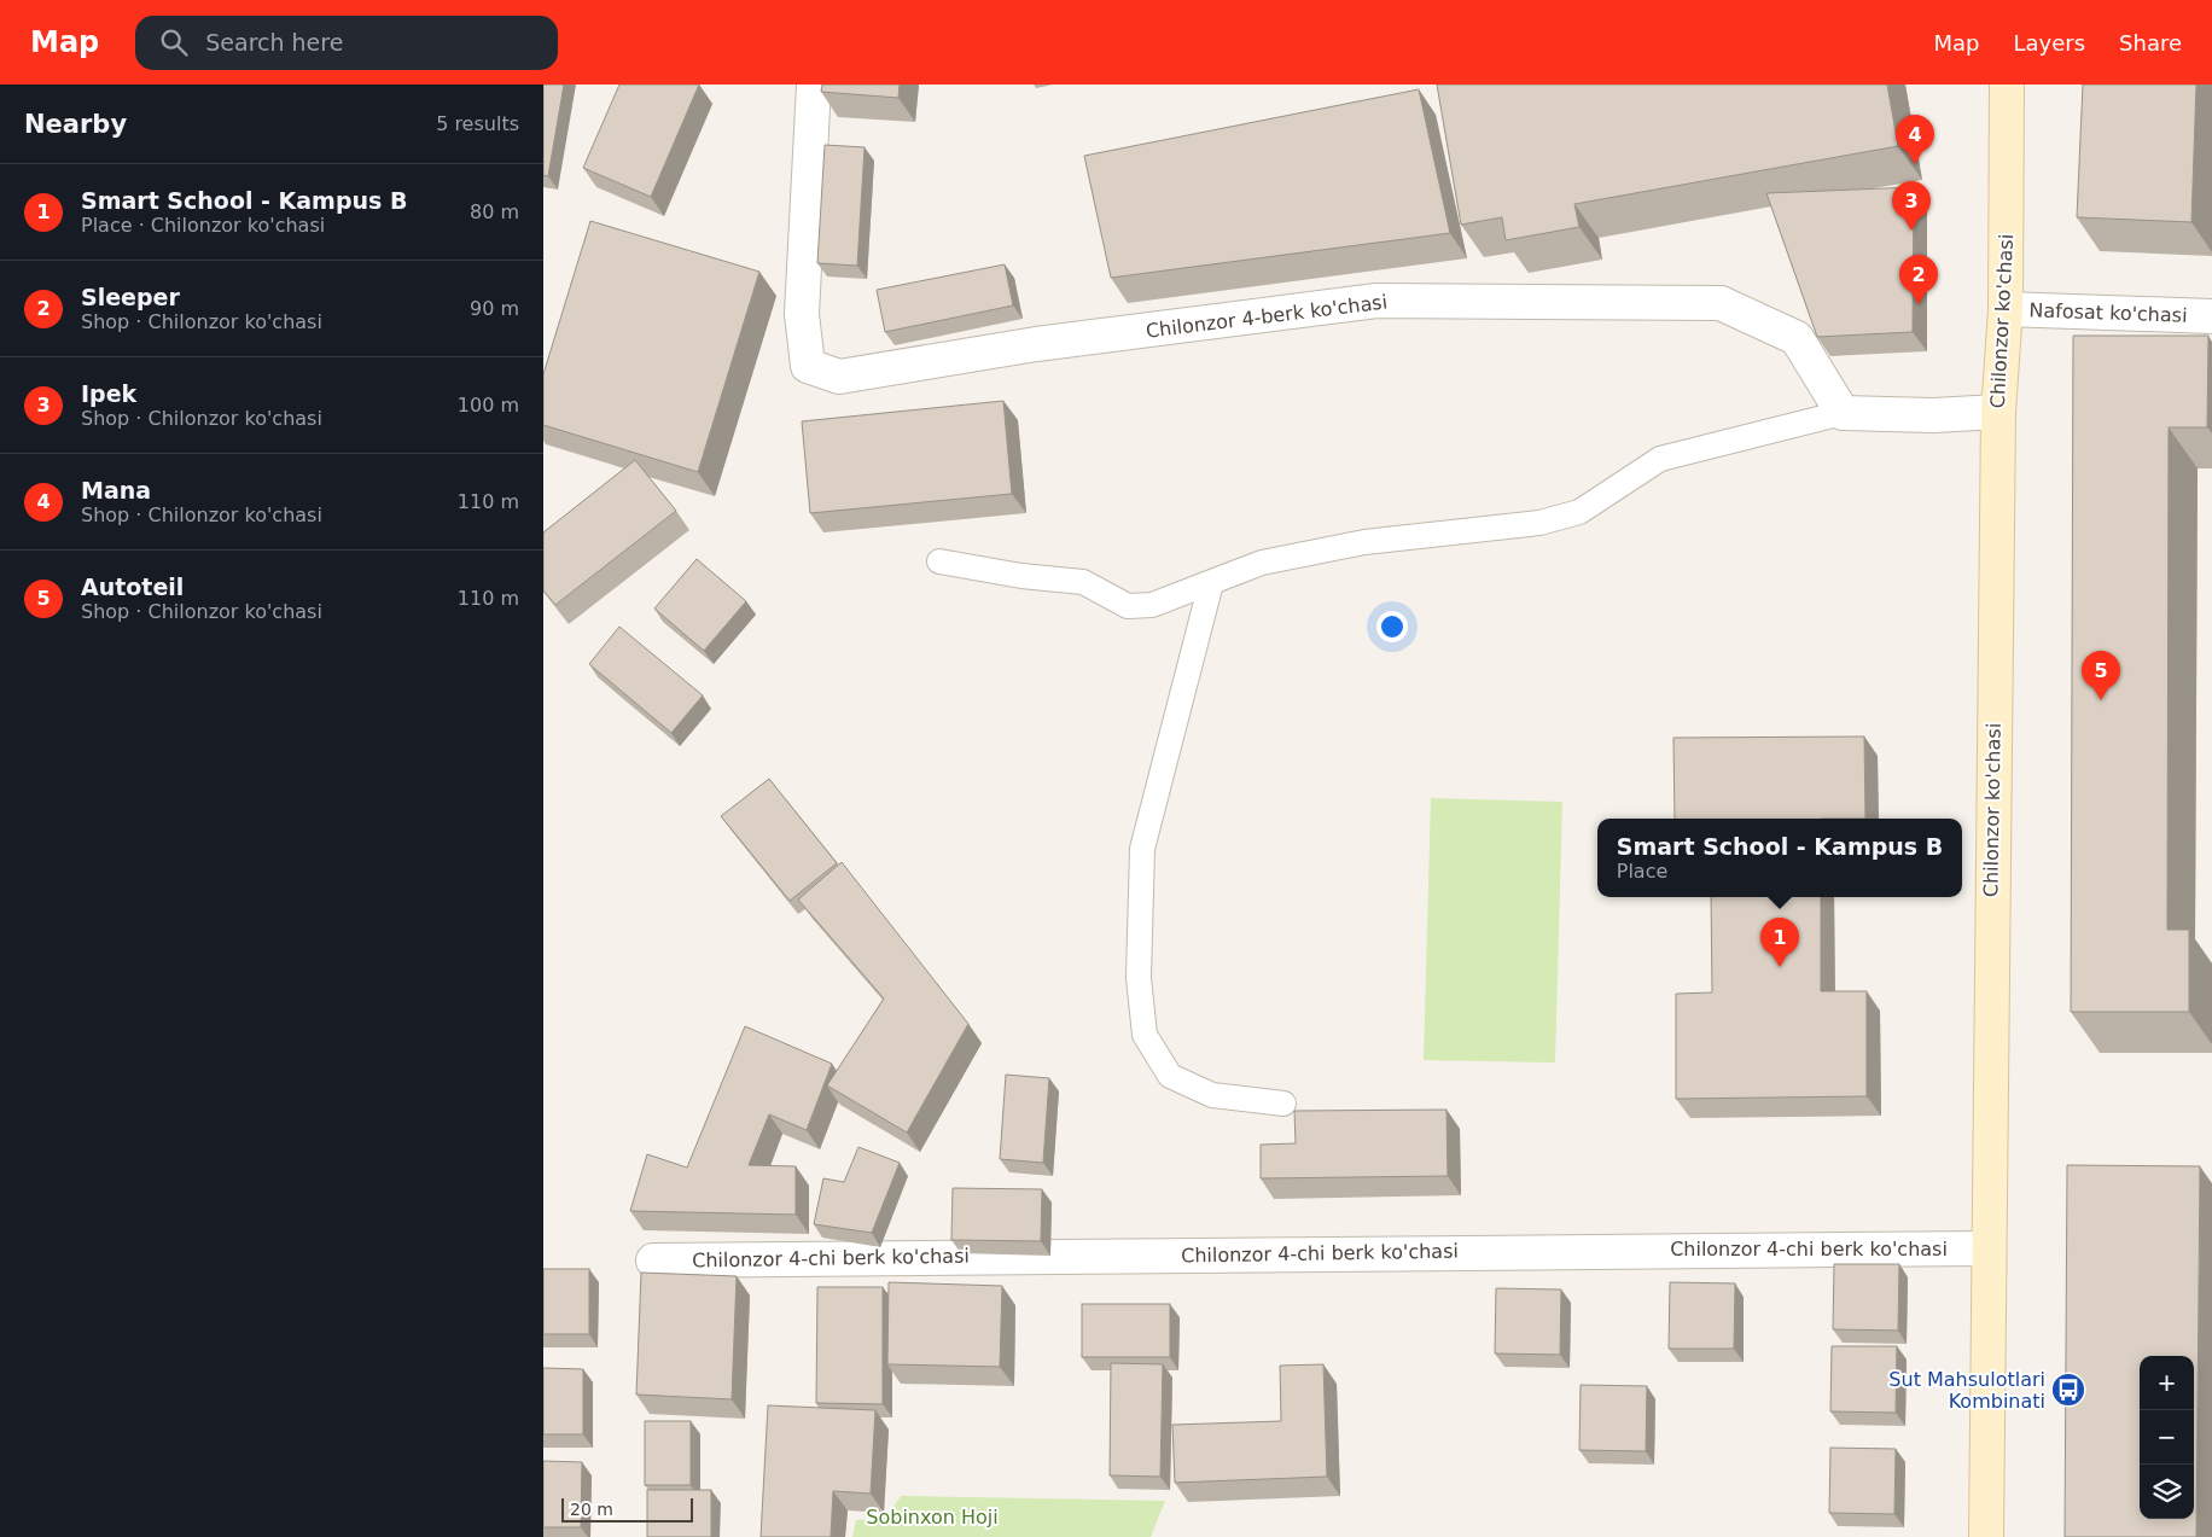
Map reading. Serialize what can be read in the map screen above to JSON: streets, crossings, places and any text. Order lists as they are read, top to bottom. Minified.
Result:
{"streets":{"main road":["Chilonzor ko'chasi"],"street":["Nafosat ko'chasi","Chilonzor 4-berk ko'chasi","Chilonzor 4-chi berk ko'chasi"]},"crossings":[["Nafosat ko'chasi","Chilonzor ko'chasi"],["Chilonzor ko'chasi","Chilonzor 4-chi berk ko'chasi"]],"parks":["Sobinxon Hoji"],"places":{"bus stop":["Sut Mahsulotlari Kombinati"]},"scale_bar":"20 m","page":{"header":"Map","search":"Search here","nav":["Map","Layers","Share"],"heading":["Nearby","5 results"],"pins":["4","3","2","5","1"],"list":[{"mark":"1","name":"Smart School - Kampus B","note":"Place · Chilonzor ko'chasi","value":"80 m"},{"mark":"2","name":"Sleeper","note":"Shop · Chilonzor ko'chasi","value":"90 m"},{"mark":"3","name":"Ipek","note":"Shop · Chilonzor ko'chasi","value":"100 m"},{"mark":"4","name":"Mana","note":"Shop · Chilonzor ko'chasi","value":"110 m"},{"mark":"5","name":"Autoteil","note":"Shop · Chilonzor ko'chasi","value":"110 m"}],"popup":["Smart School - Kampus B","Place"],"map_buttons":["+","−"],"scale":"20 m"}}
